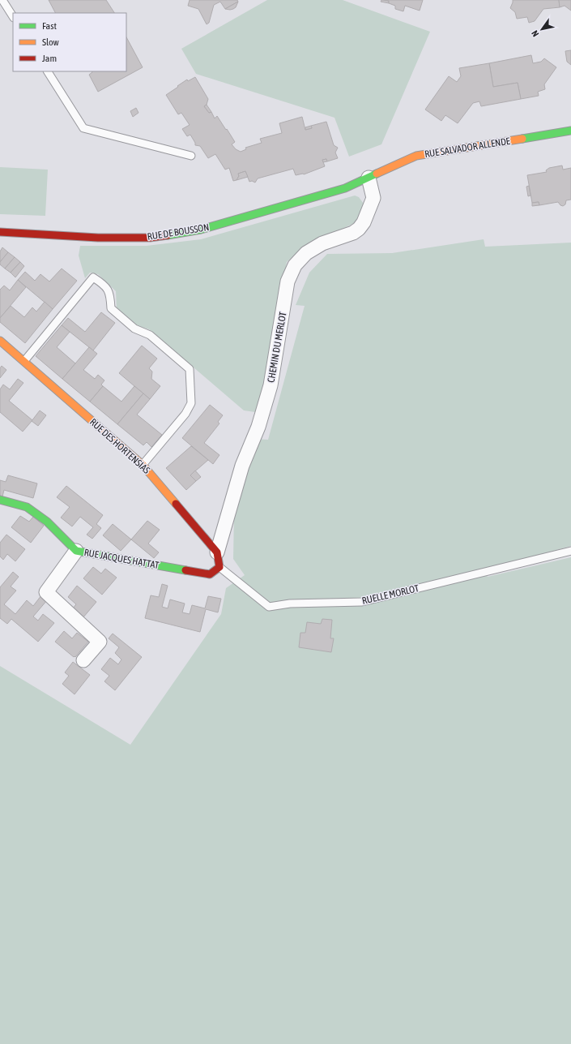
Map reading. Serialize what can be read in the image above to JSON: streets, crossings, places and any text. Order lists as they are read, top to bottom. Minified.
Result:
{"streets":{"street":["RUE SALVADOR ALLENDE","RUE DE BOUSSON","CHEMIN DU MERLOT","RUE DES HORTENSIAS","RUE JACQUES HATTAT"],"lane":["RUELLE MORLOT"]},"crossings":[["RUE SALVADOR ALLENDE","RUE DE BOUSSON"],["RUE SALVADOR ALLENDE","CHEMIN DU MERLOT"],["RUE DE BOUSSON","CHEMIN DU MERLOT"],["CHEMIN DU MERLOT","RUE DES HORTENSIAS"],["RUE JACQUES HATTAT","RUELLE MORLOT"]],"legend":["Fast","Slow","Jam"],"north":"bottom left"}
